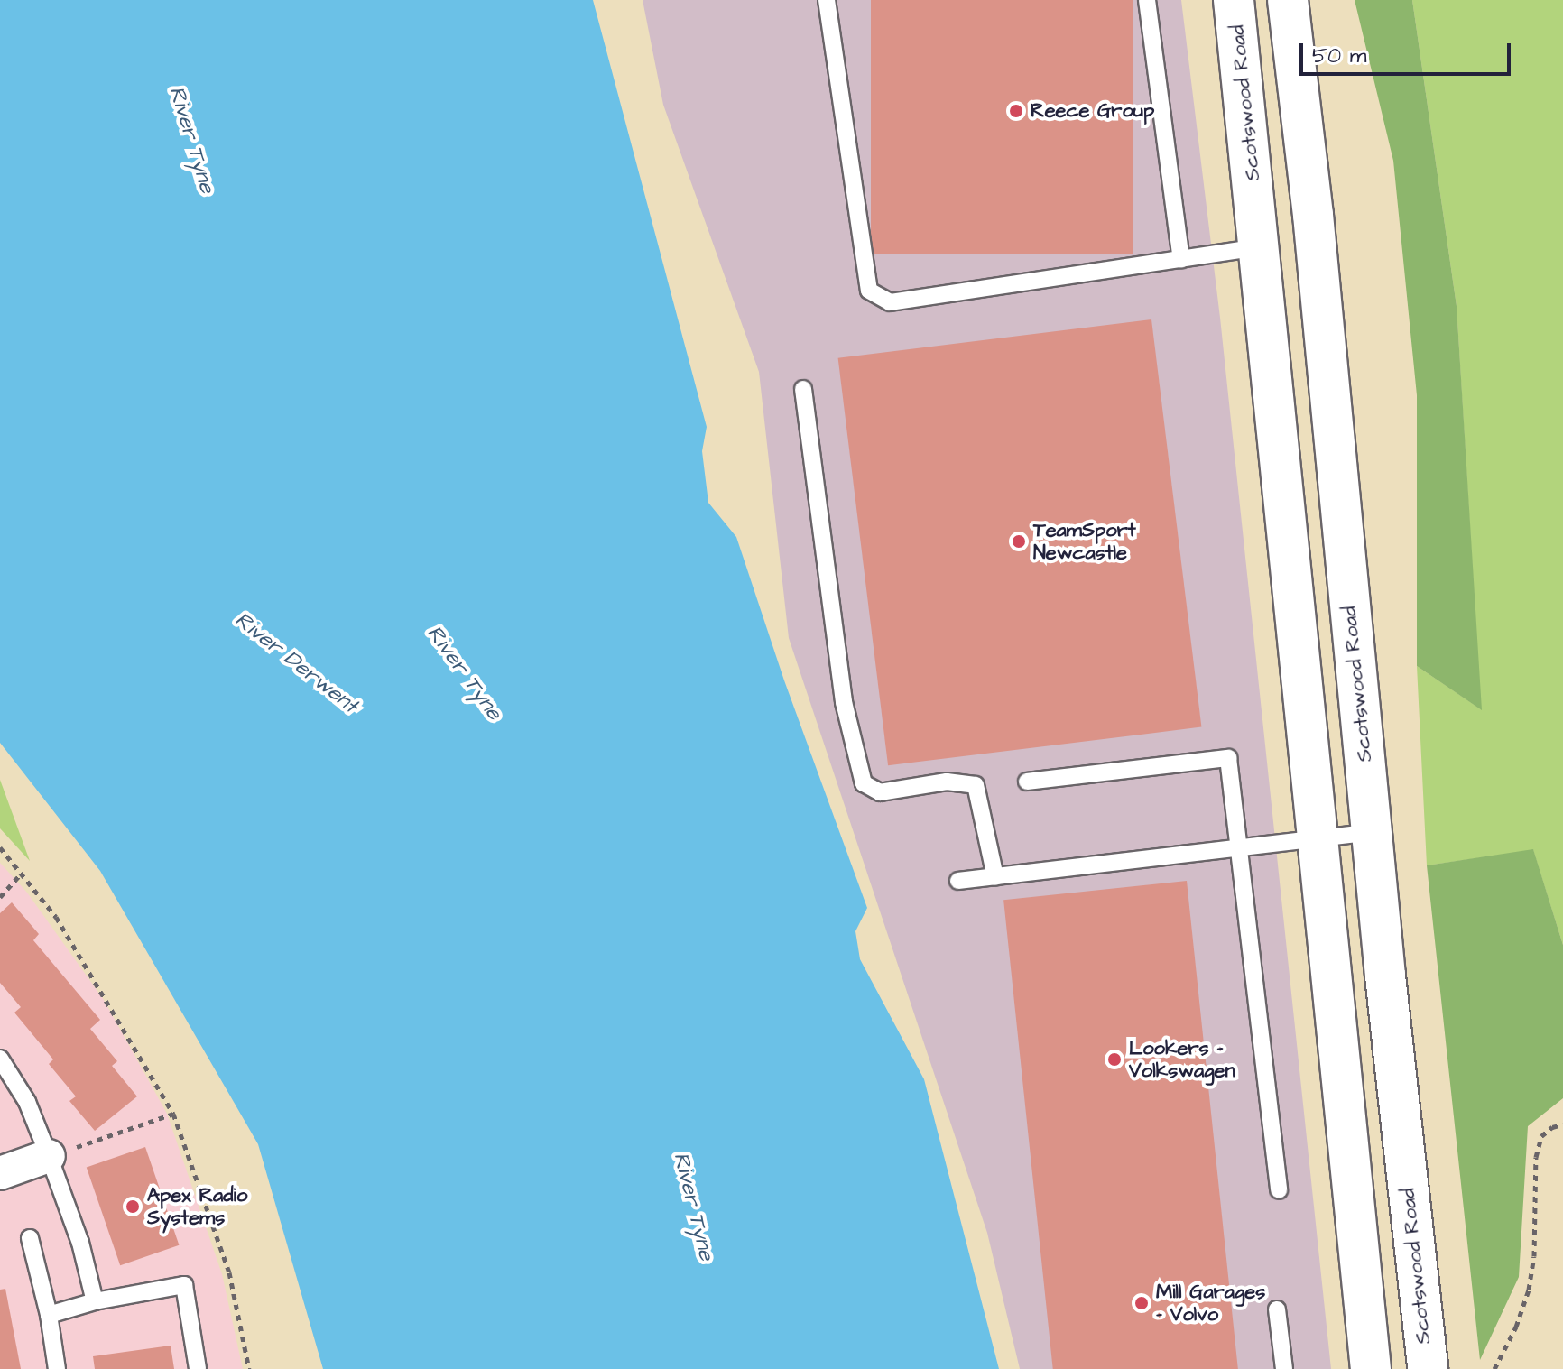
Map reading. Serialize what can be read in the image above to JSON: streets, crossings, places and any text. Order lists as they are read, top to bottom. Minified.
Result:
{"streets":{"main road":["Scotswood Road"]},"water":["River Tyne","River Derwent"],"places":["Reece Group","TeamSport Newcastle","Lookers - Volkswagen","Apex Radio Systems","Mill Garages - Volvo"],"scale_bar":"50 m"}
